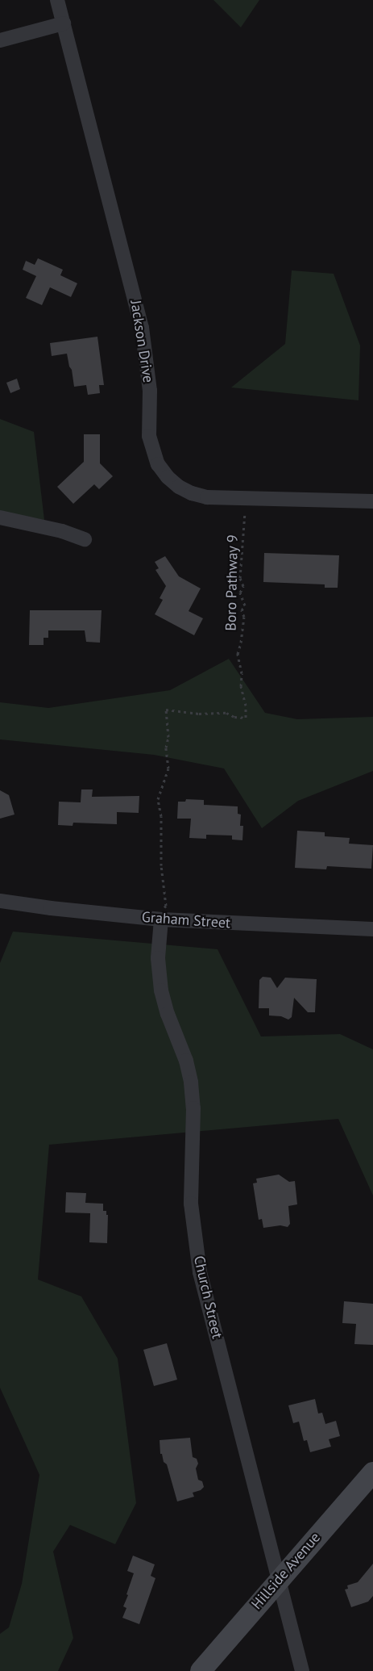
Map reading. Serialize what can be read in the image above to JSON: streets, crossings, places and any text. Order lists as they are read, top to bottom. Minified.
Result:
{"streets":{"main road":["Hillside Avenue"],"street":["Jackson Drive","Graham Street","Church Street"],"path":["Boro Pathway 9"]},"crossings":[["Jackson Drive","Boro Pathway 9"],["Boro Pathway 9","Graham Street"],["Boro Pathway 9","Church Street"],["Graham Street","Church Street"],["Church Street","Hillside Avenue"]]}
